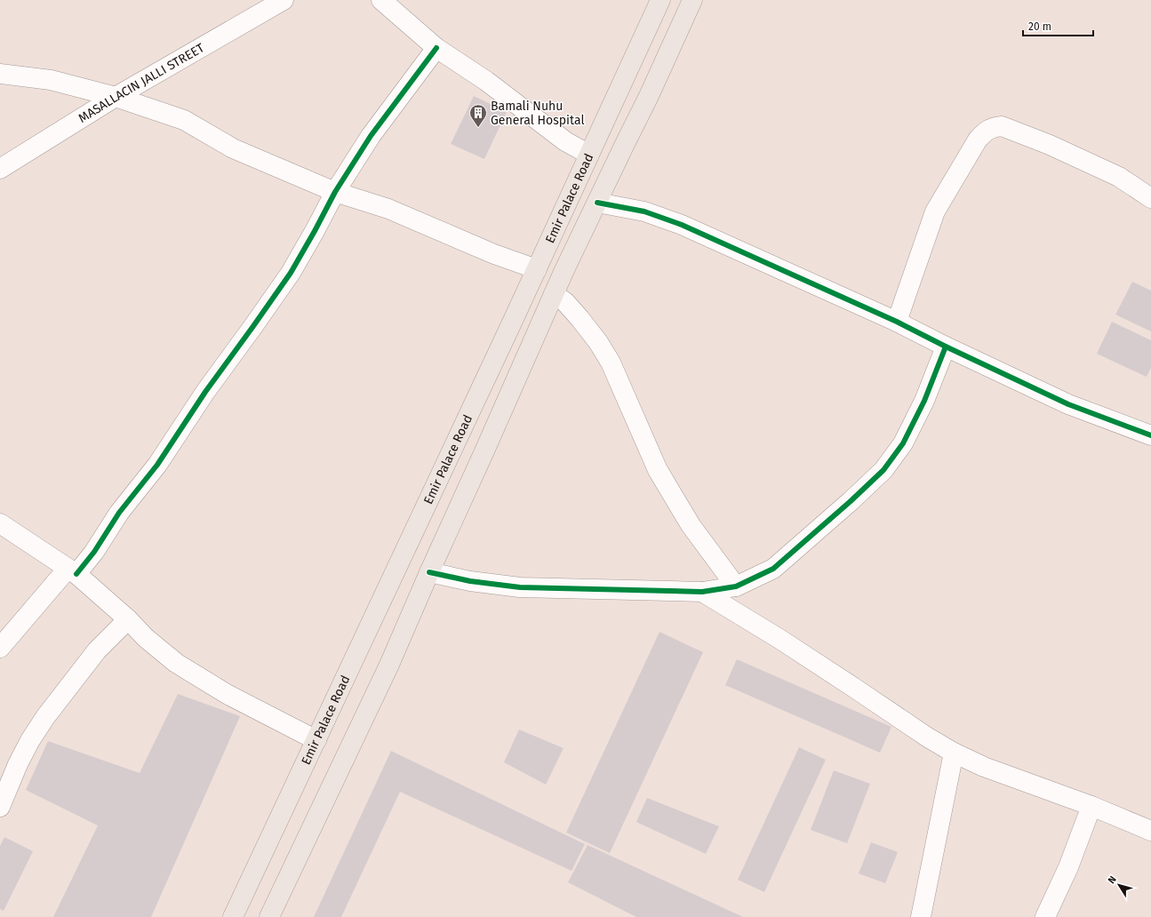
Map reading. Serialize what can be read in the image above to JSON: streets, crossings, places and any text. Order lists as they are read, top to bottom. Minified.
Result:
{"streets":{"main road":["Emir Palace Road"],"street":["MASALLACIN JALLI STREET"]},"places":{"building":["Bamali Nuhu General Hospital"]},"scale_bar":"20 m","north":"top left"}
